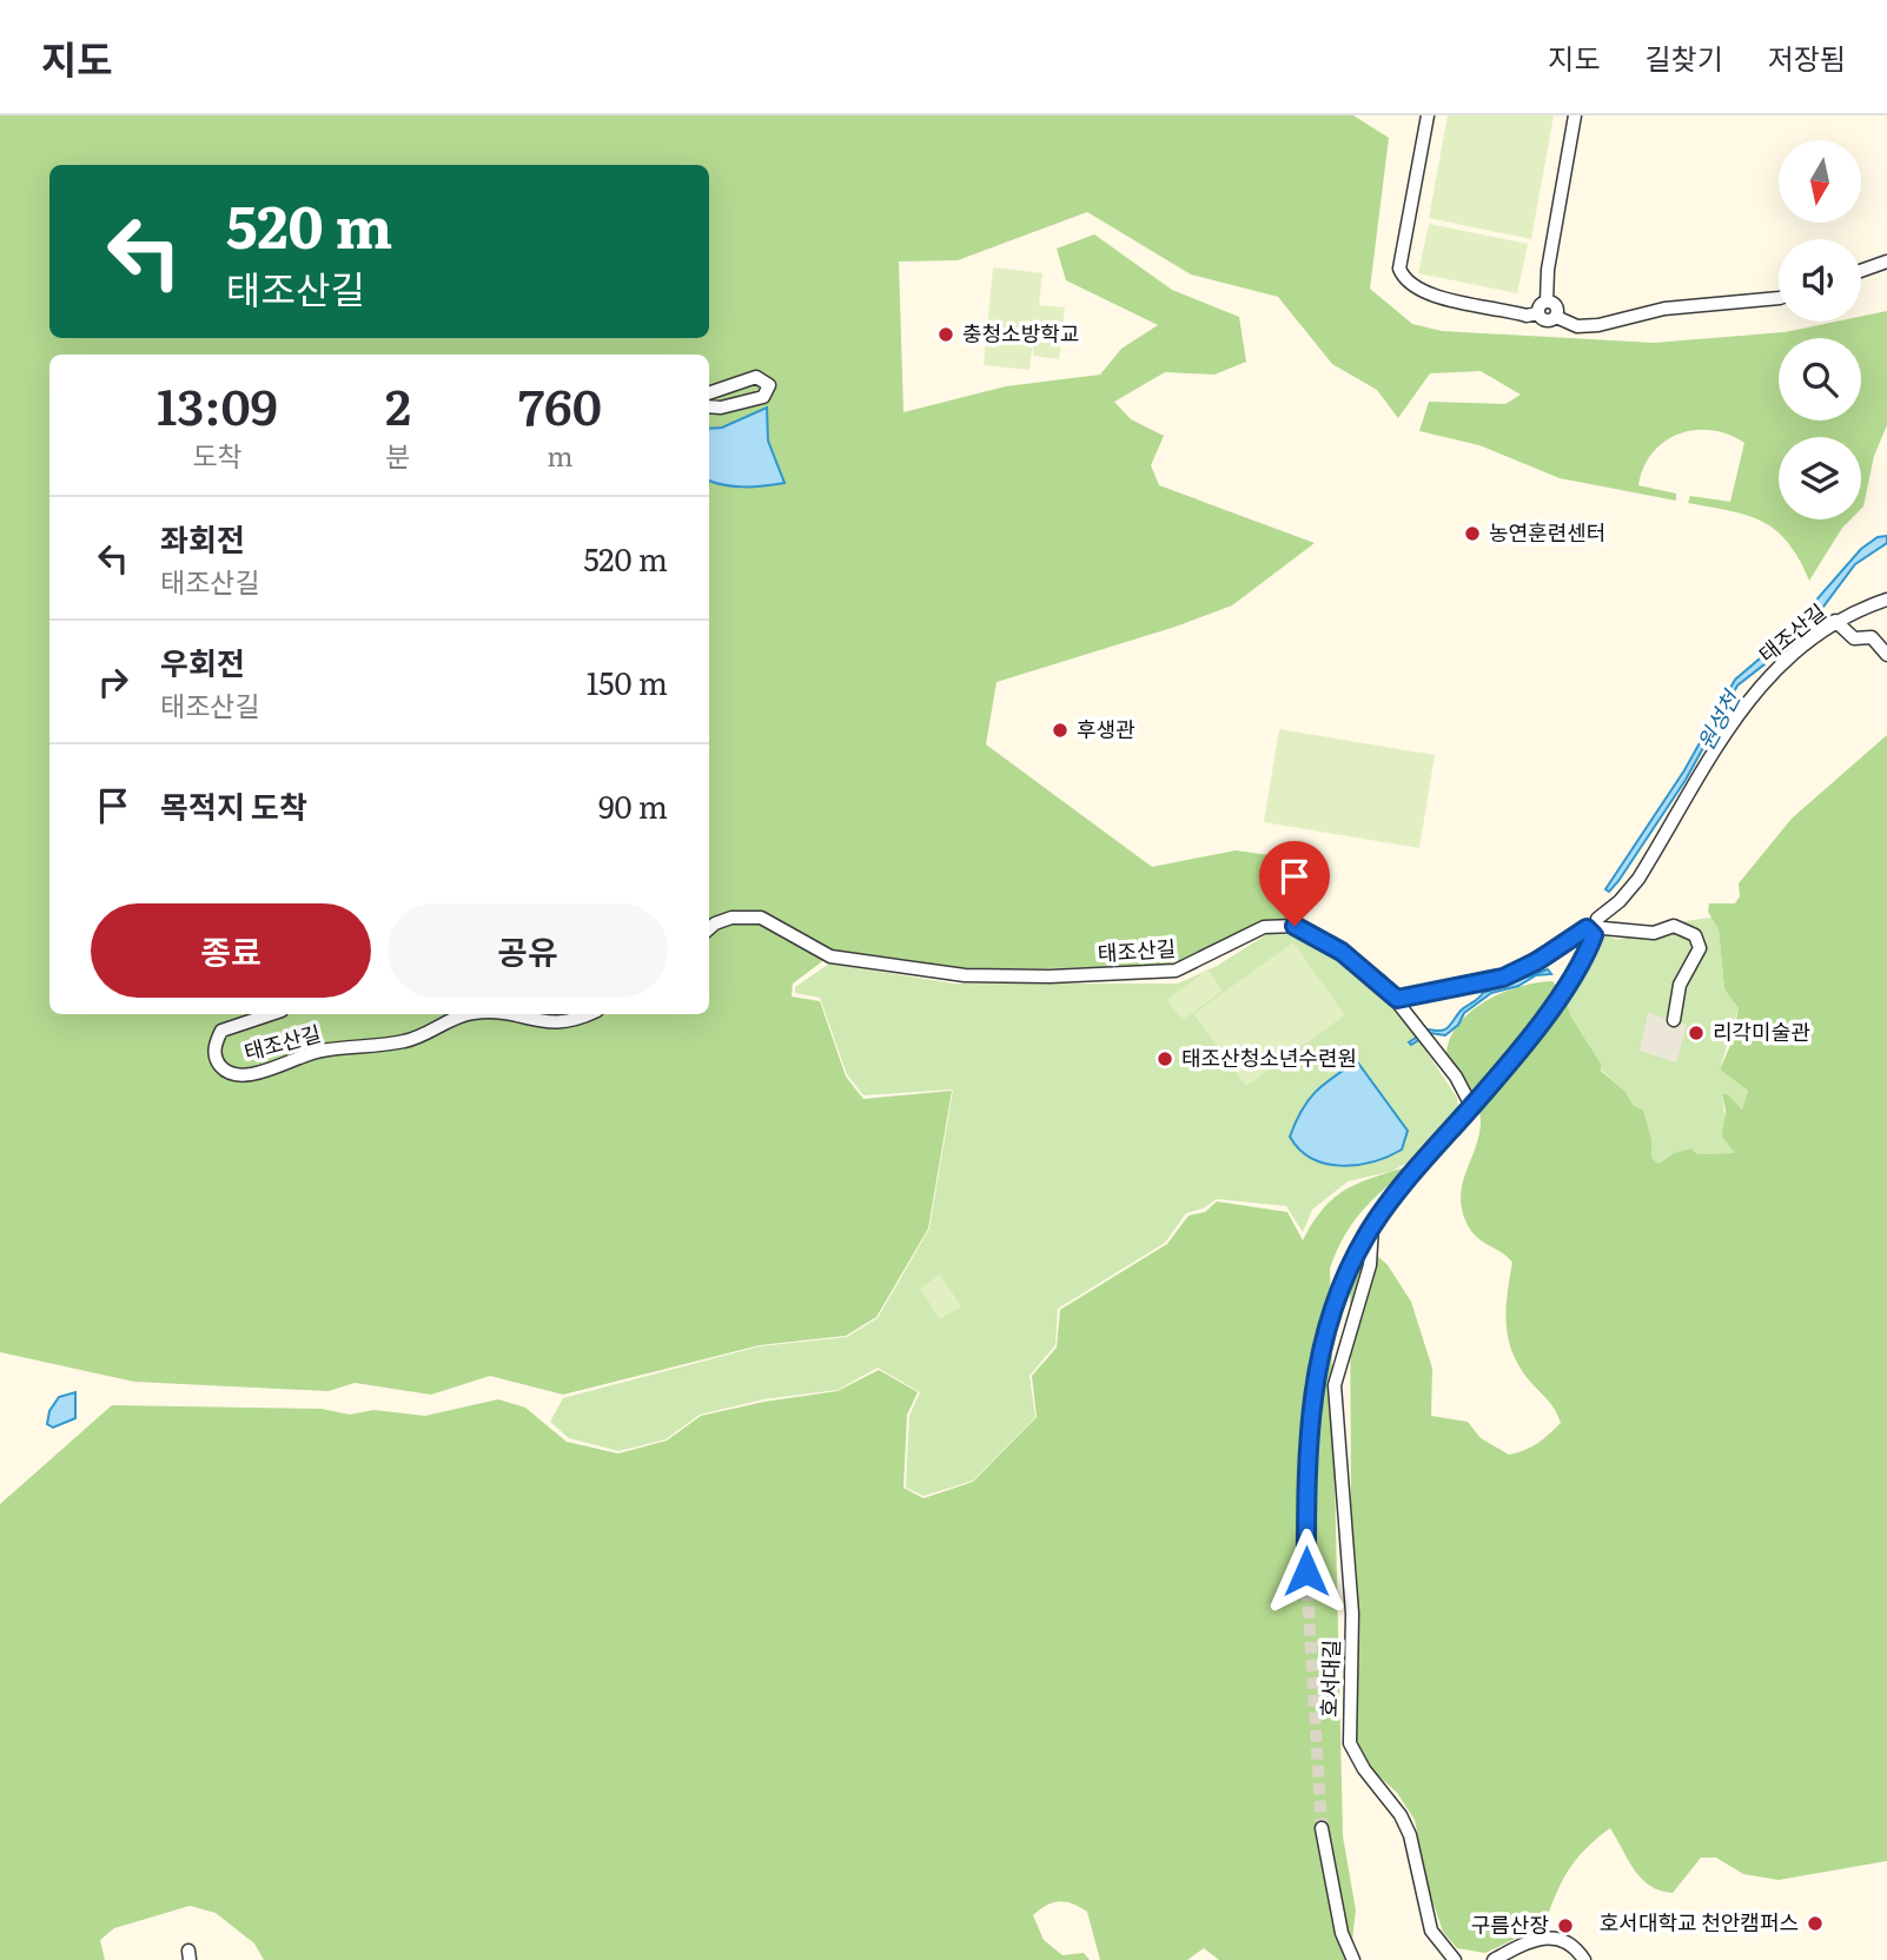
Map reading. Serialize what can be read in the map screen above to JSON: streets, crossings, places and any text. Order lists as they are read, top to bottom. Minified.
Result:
{"streets":{"street":["태조산길","호서대길"]},"water":["원성천"],"places":["충청소방학교","농연훈련센터","후생관","리각미술관","태조산청소년수련원","호서대학교 천안캠퍼스","구름산장"],"north":"bottom","page":{"header":"지도","nav":["지도","길찾기","저장됨"],"turn":["520 m","태조산길"],"eta":["13:09","도착","2","분","760","m"],"list":[{"name":"좌회전","note":"태조산길","value":"520 m"},{"name":"우회전","note":"태조산길","value":"150 m"},{"name":"목적지 도착","value":"90 m"}],"buttons":["종료","공유"]}}
